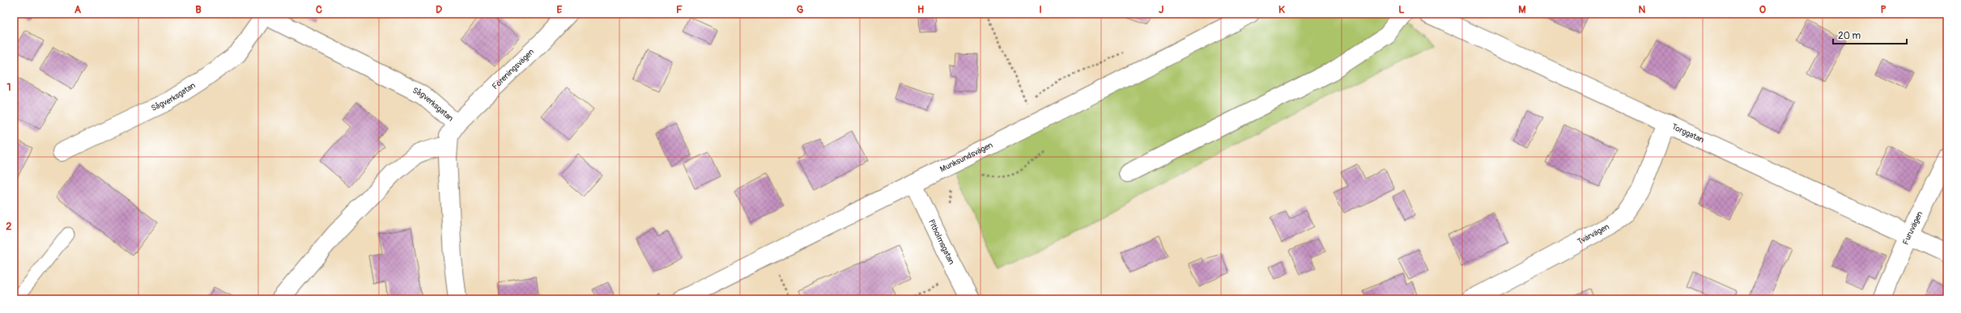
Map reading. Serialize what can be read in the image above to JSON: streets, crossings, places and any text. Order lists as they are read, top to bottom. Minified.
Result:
{"streets":{"street":["Föreningsvägen","Sågverksgatan","Torggatan","Munksundsvägen","Furuvägen","Tvärvägen","Pitholmsgatan"]},"crossings":[["Föreningsvägen","Sågverksgatan"],["Torggatan","Furuvägen"],["Torggatan","Tvärvägen"],["Munksundsvägen","Pitholmsgatan"]],"scale_bar":"20 m","grid":{"columns":["A","B","C","D","E","F","G","H","I","J","K","L","M","N","O","P"],"rows":["1","2"]}}
